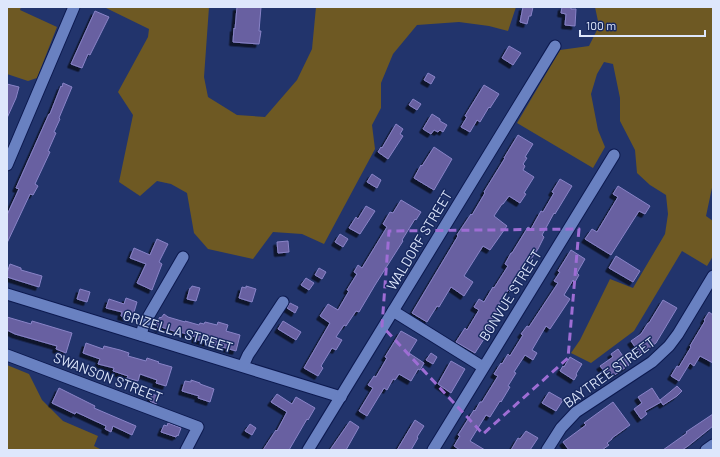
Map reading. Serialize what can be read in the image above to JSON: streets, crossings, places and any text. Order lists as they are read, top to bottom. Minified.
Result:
{"streets":{"street":["WALDORF STREET","BONVUE STREET","GRIZELLA STREET","BAYTREE STREET","SWANSON STREET"]},"crossings":[["WALDORF STREET","GRIZELLA STREET"]],"scale_bar":"100 m"}
